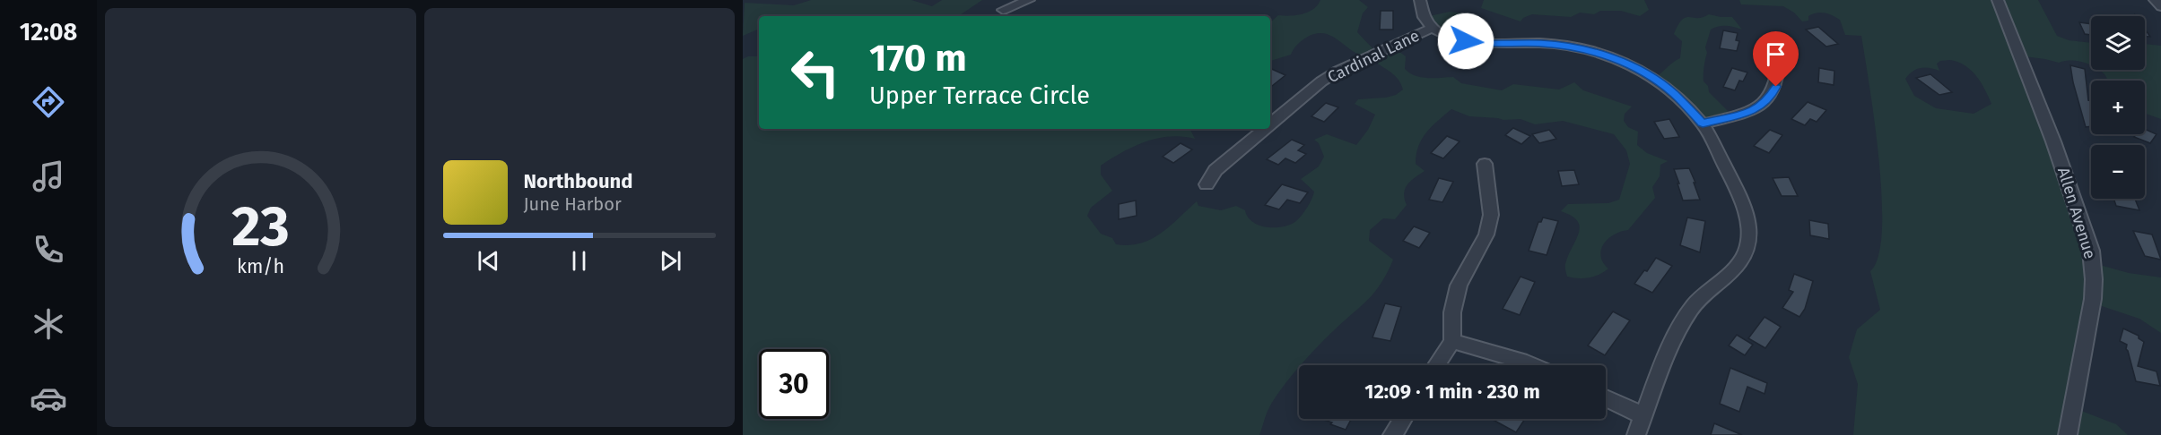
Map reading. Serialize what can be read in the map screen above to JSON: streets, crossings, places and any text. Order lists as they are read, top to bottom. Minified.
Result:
{"streets":{"street":["Cardinal Lane","Allen Avenue"]},"page":{"tabs":"12:08","map_buttons":["+","−"],"turn":["170 m","Upper Terrace Circle"],"song":["Northbound","June Harbor"],"limit":"30","trip":"12:09 · 1 min · 230 m","gauge":["23","km/h"]}}
